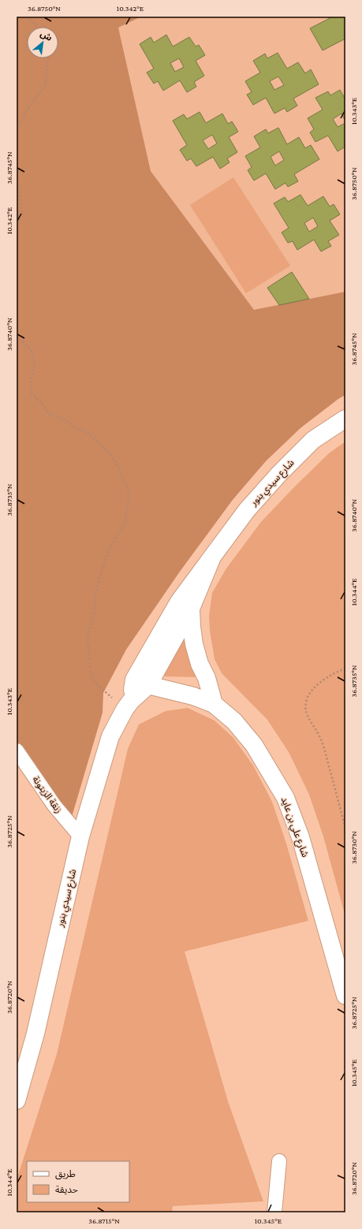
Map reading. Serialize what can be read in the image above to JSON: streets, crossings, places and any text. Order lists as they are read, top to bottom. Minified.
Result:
{"streets":{"street":["شارع سيدي بنور","زنقة الزيتونة","شارع علي بن عايد"]},"crossings":[["شارع سيدي بنور","زنقة الزيتونة"],["شارع سيدي بنور","شارع علي بن عايد"]],"legend":["طريق","حديقة"],"north":"top right","coordinates":["36.8750°N","10.342°E","10.343°E","36.8745°N","36.8740°N","36.8735°N","10.344°E","36.8725°N","36.8730°N","36.8720°N","10.345°E","36.8715°N"]}
